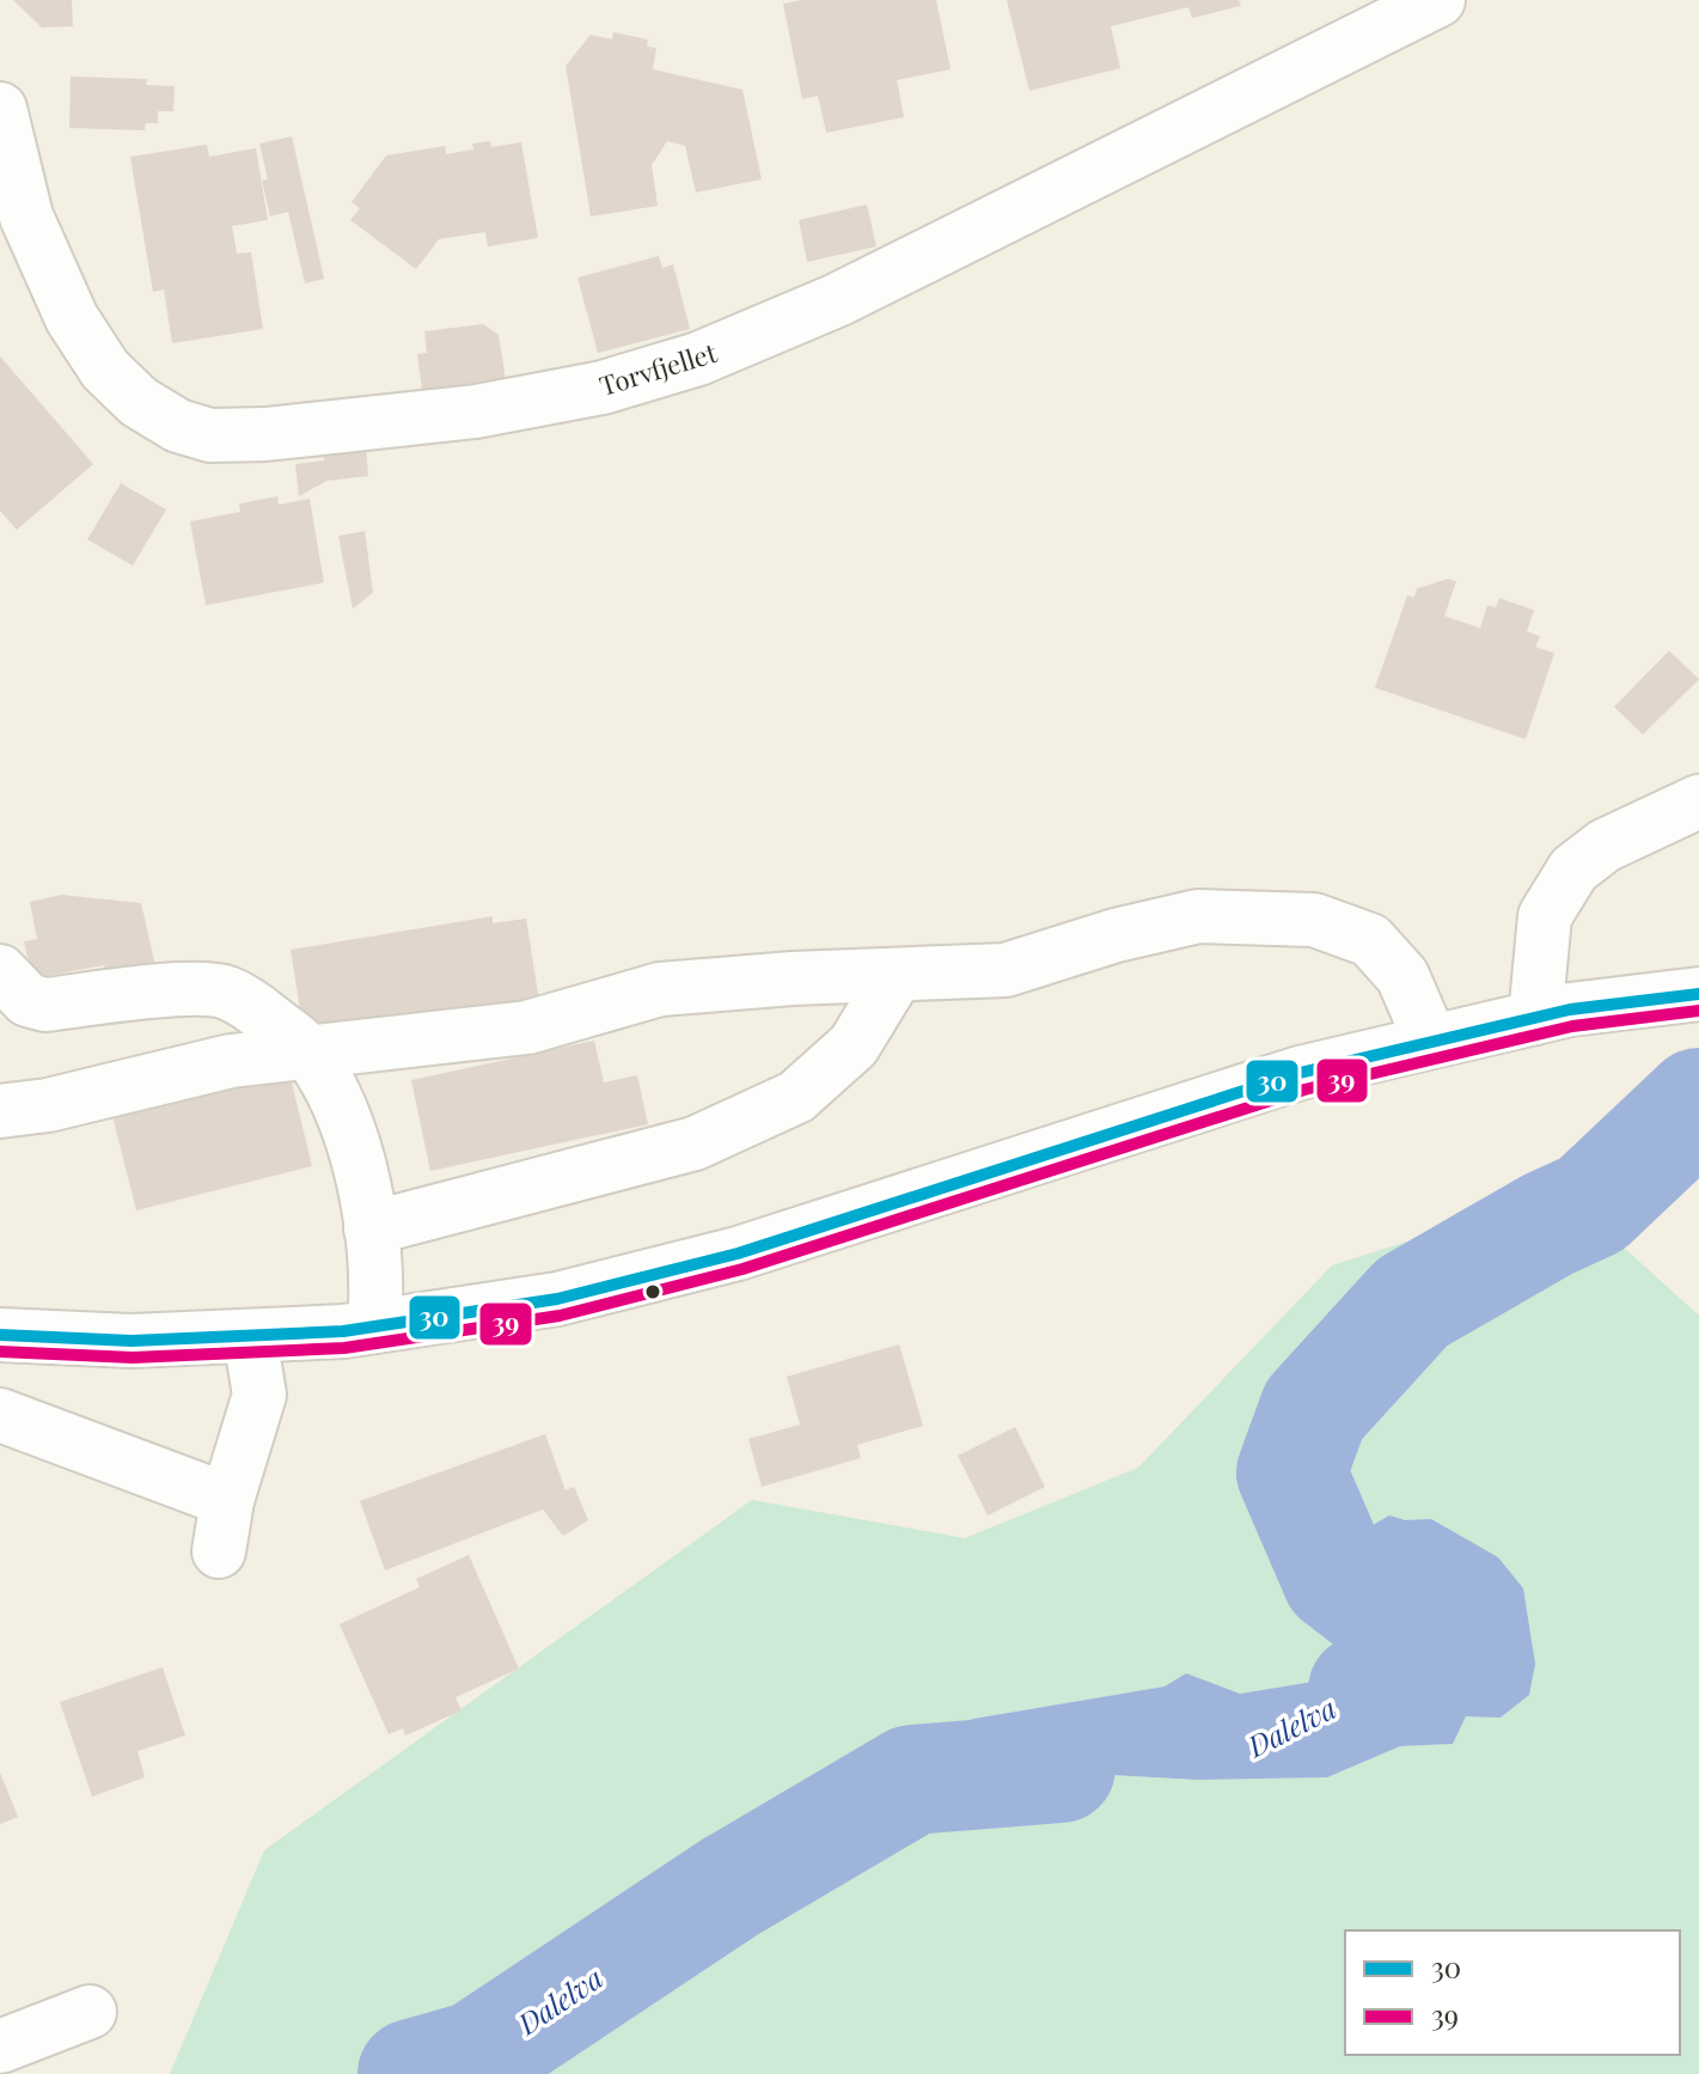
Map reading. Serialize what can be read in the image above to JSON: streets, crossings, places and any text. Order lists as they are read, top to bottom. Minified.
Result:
{"streets":{"street":["Torvfjellet"]},"water":["Dalelva"],"lines":["transit line 30","transit line 39"],"legend":["30","39"]}
